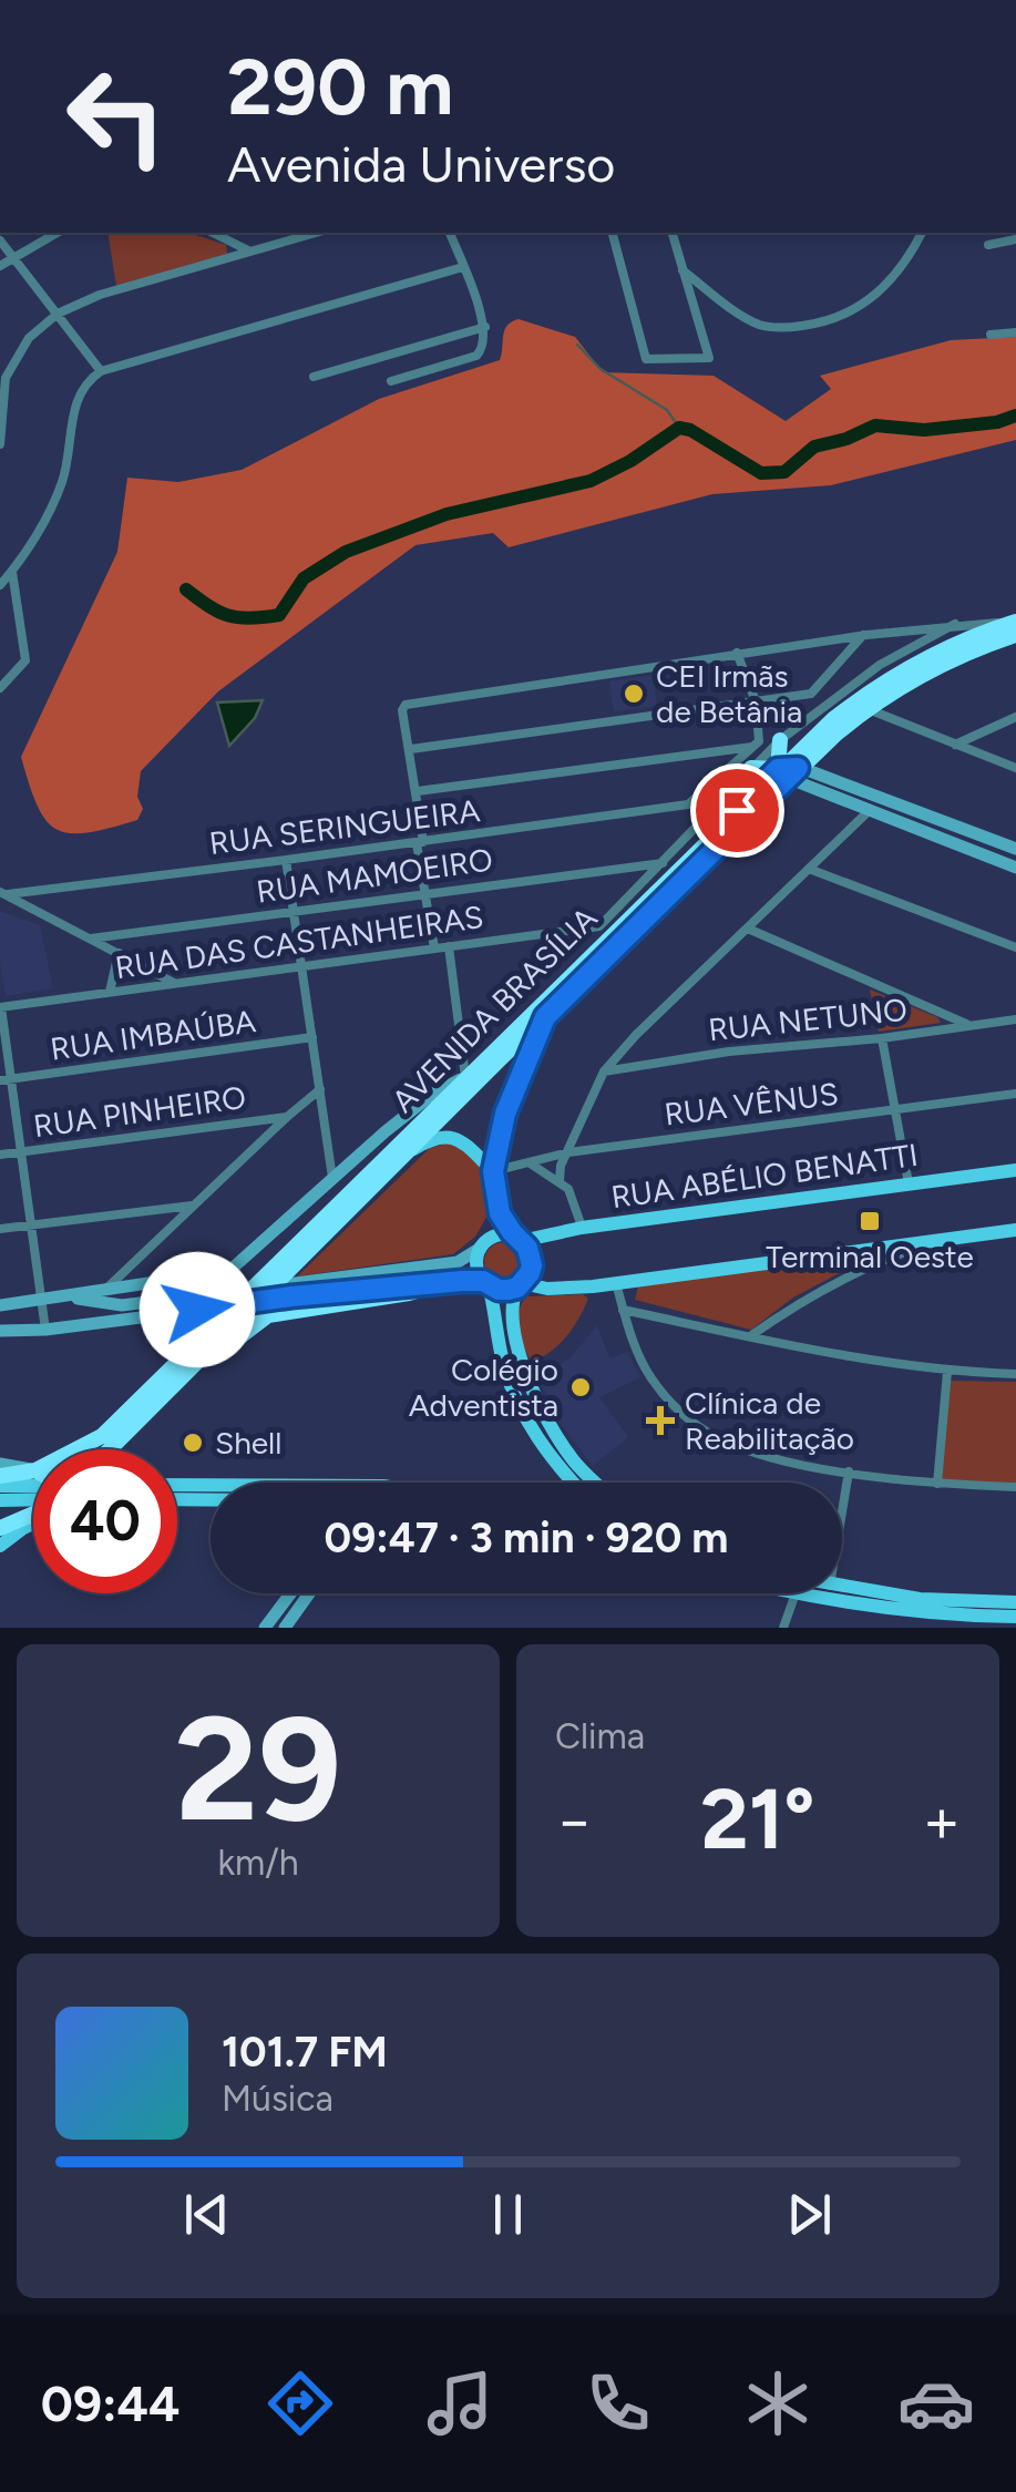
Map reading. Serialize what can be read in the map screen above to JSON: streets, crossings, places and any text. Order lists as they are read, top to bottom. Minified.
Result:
{"streets":{"highway":["AVENIDA BRASÍLIA"],"main road":["RUA ABÉLIO BENATTI"],"street":["RUA SERINGUEIRA","RUA MAMOEIRO","RUA DAS CASTANHEIRAS","RUA NETUNO","RUA IMBAÚBA","RUA VÊNUS","RUA PINHEIRO"]},"crossings":[["RUA SERINGUEIRA","AVENIDA BRASÍLIA"],["RUA MAMOEIRO","AVENIDA BRASÍLIA"],["RUA DAS CASTANHEIRAS","AVENIDA BRASÍLIA"]],"places":{"other":["CEI Irmãs de Betânia","Colégio Adventista","Shell"],"transit":["Terminal Oeste"],"health":["Clínica de Reabilitação"]},"page":{"turn":["290 m","Avenida Universo"],"limit":"40","trip":"09:47 · 3 min · 920 m","tile":[["29","km/h"],"Clima"],"heat":["−","21°","+"],"song":["101.7 FM","Música"],"tabs":"09:44"}}
